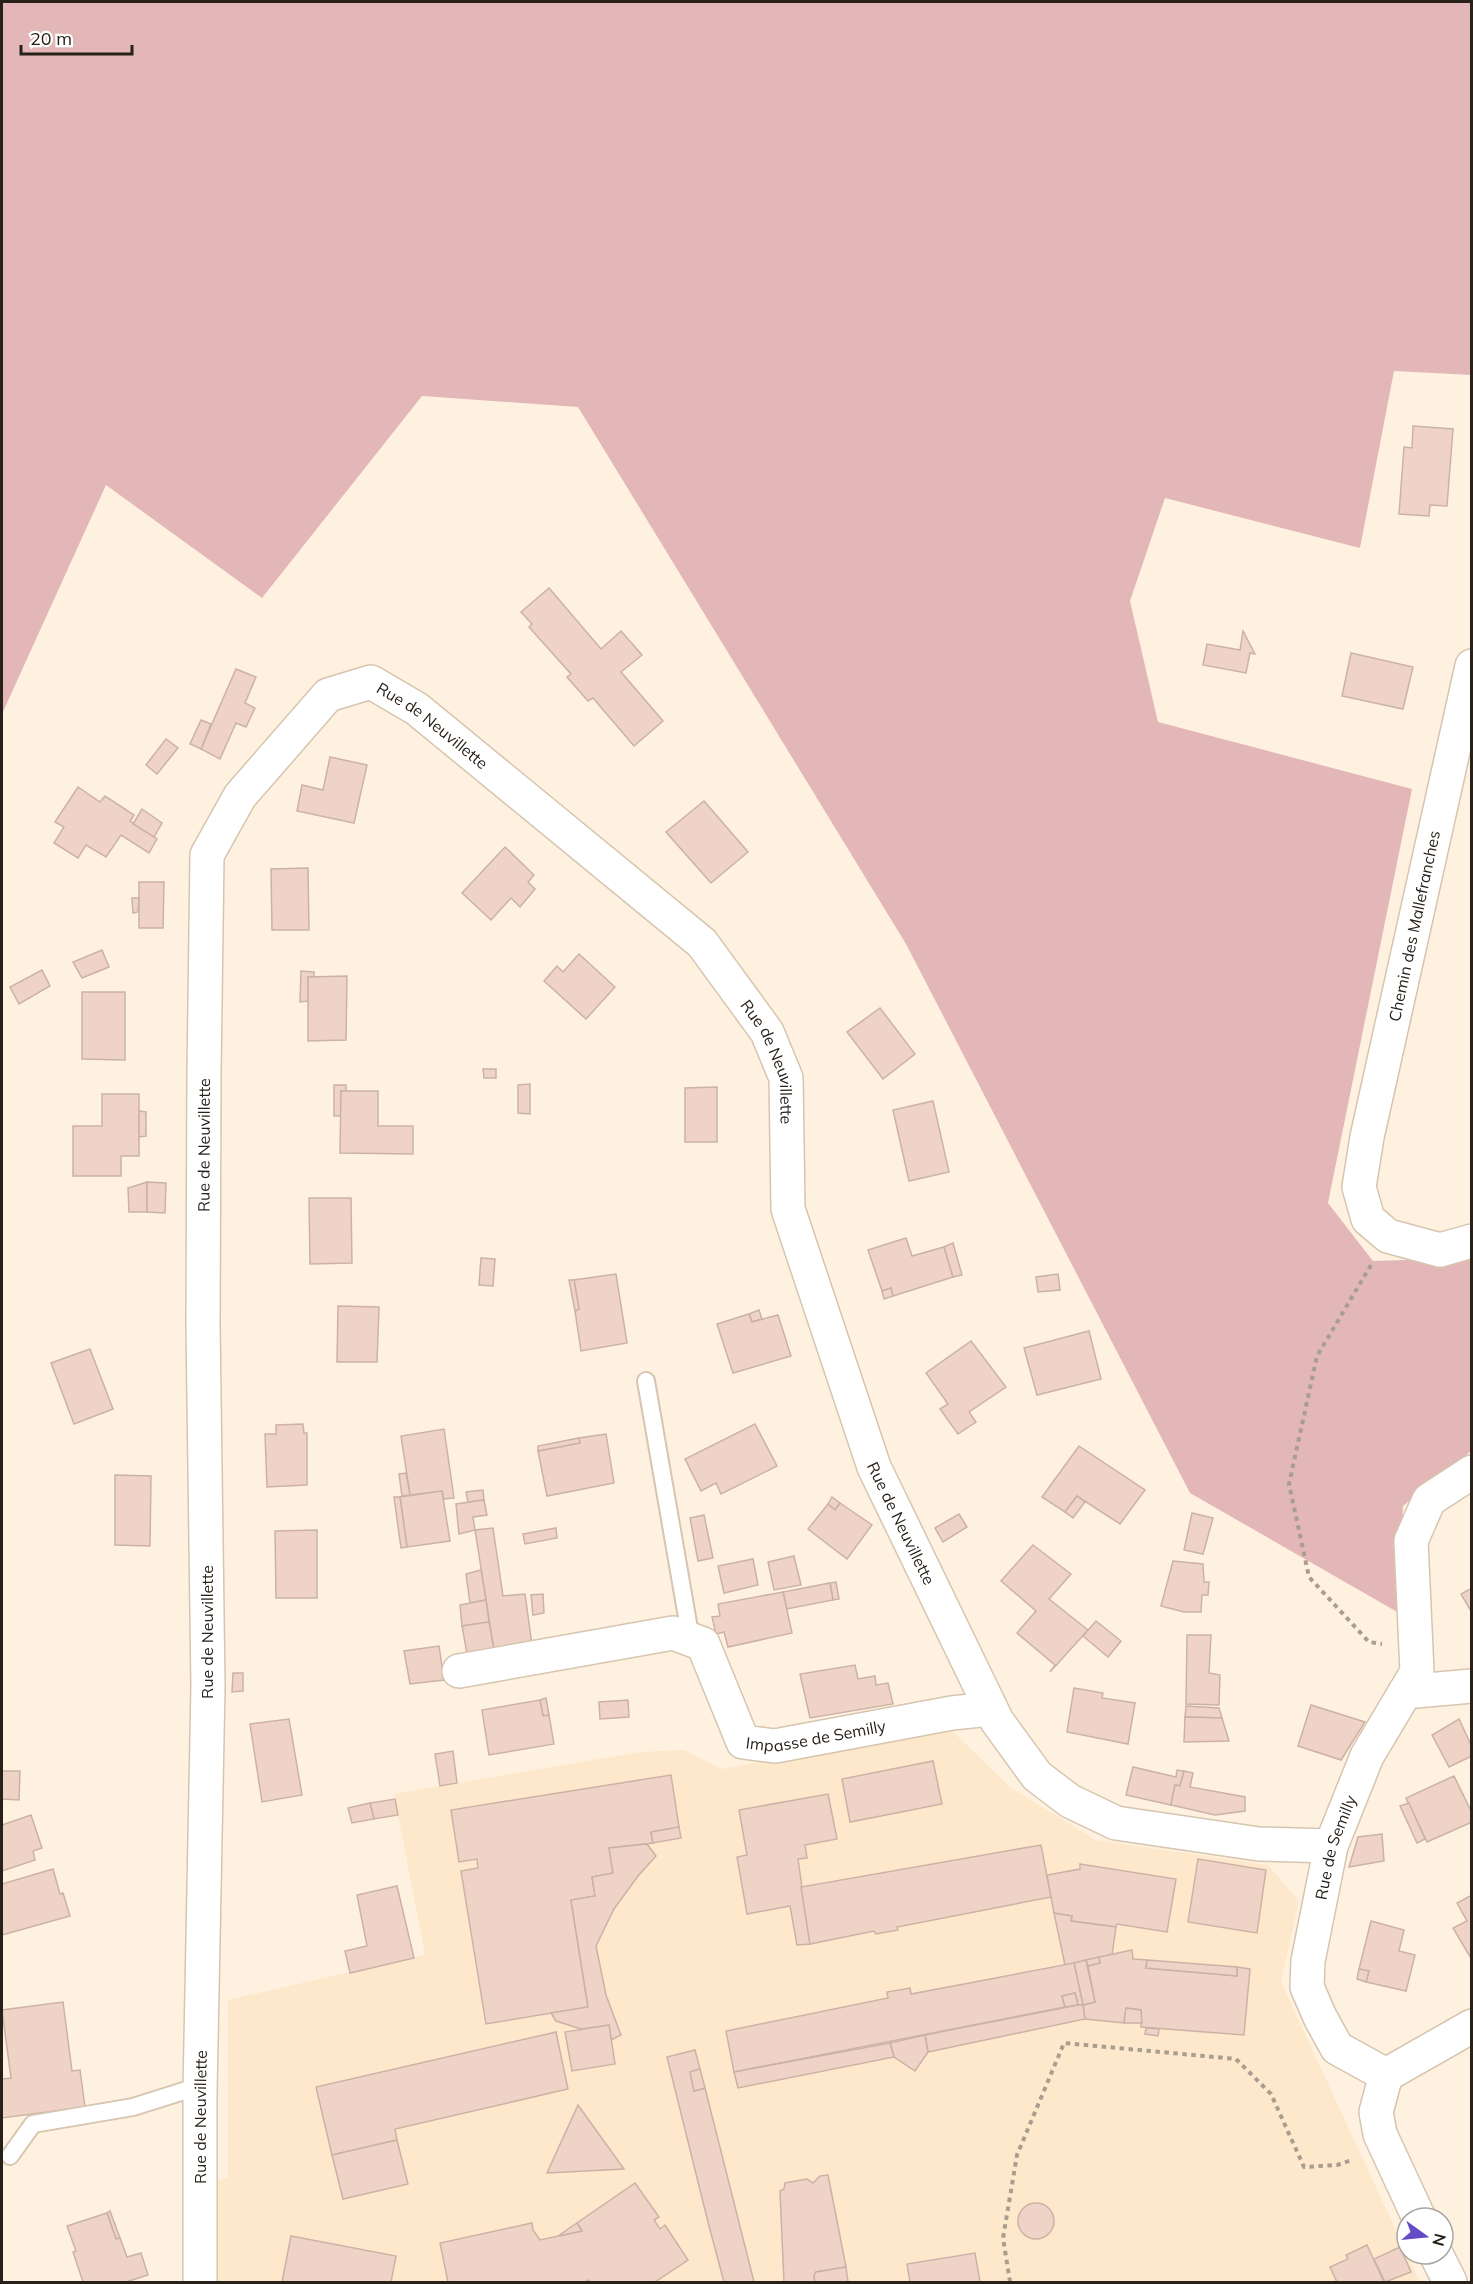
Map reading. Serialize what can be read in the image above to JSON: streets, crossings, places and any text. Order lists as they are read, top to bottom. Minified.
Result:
{"streets":{"street":["Rue de Neuvillette","Chemin des Mallefranches","Impasse de Semilly","Rue de Semilly"]},"crossings":[["Rue de Neuvillette","Impasse de Semilly"],["Rue de Neuvillette","Rue de Semilly"]],"scale_bar":"20 m","north":"right"}
